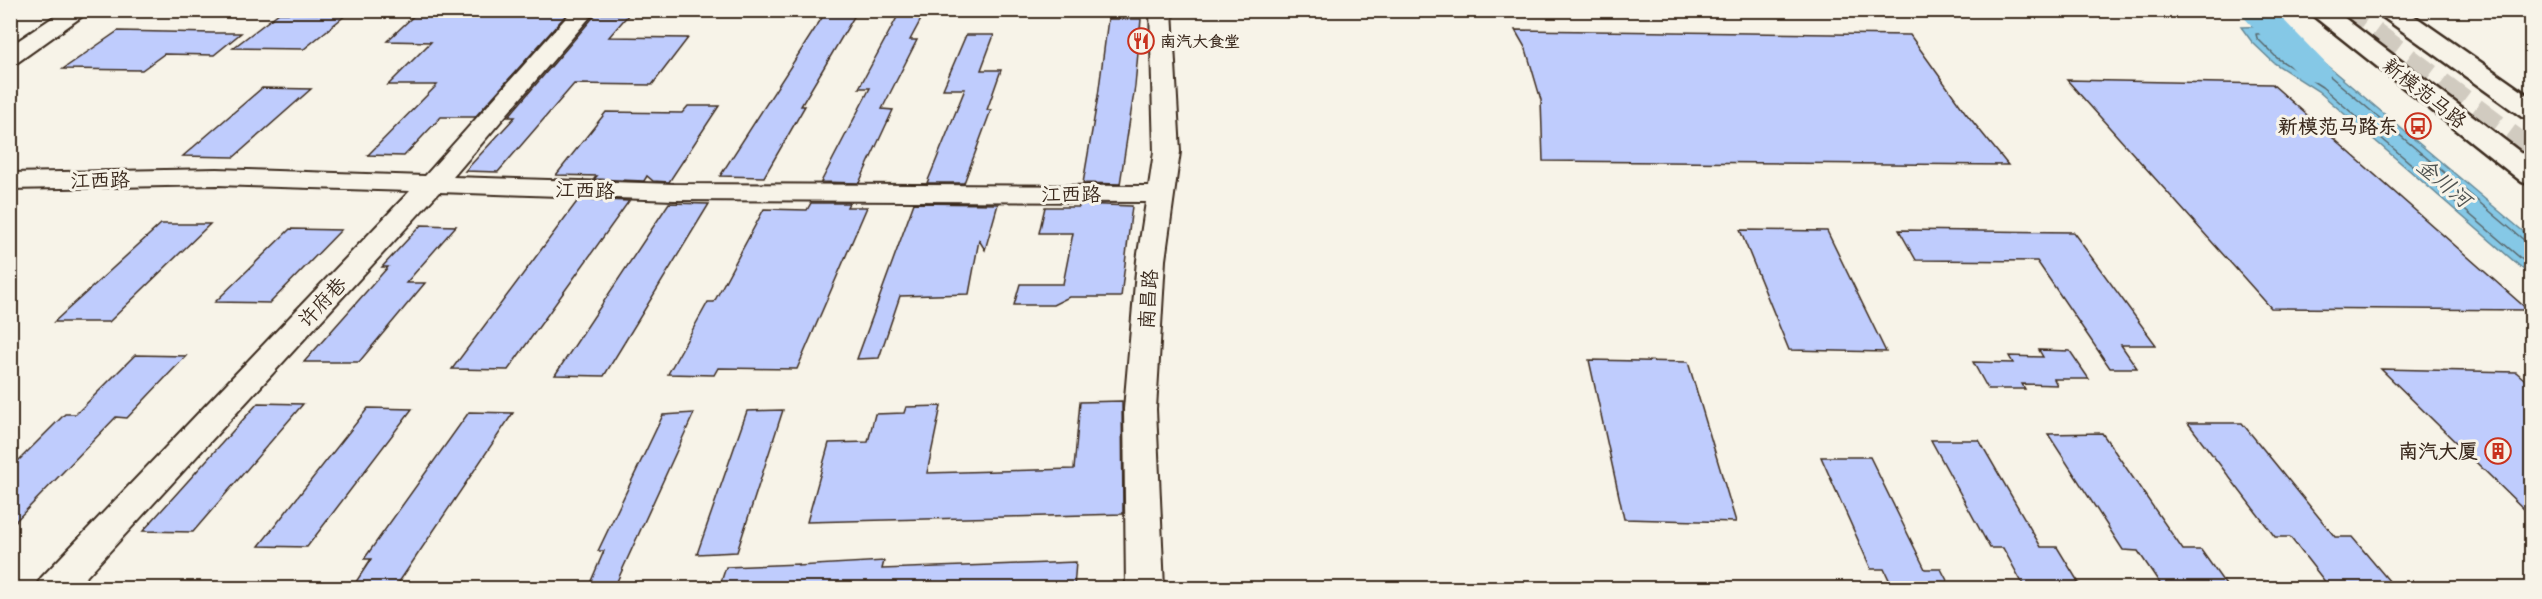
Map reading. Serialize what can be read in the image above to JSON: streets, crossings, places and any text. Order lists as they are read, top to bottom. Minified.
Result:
{"streets":{"main road":["新模范马路"],"street":["江西路","南昌路","许府巷"]},"crossings":[["江西路","南昌路"],["江西路","许府巷"]],"water":["金川河"],"places":{"restaurant":["南汽大食堂"],"bus stop":["新模范马路东"],"building":["南汽大厦"]}}
